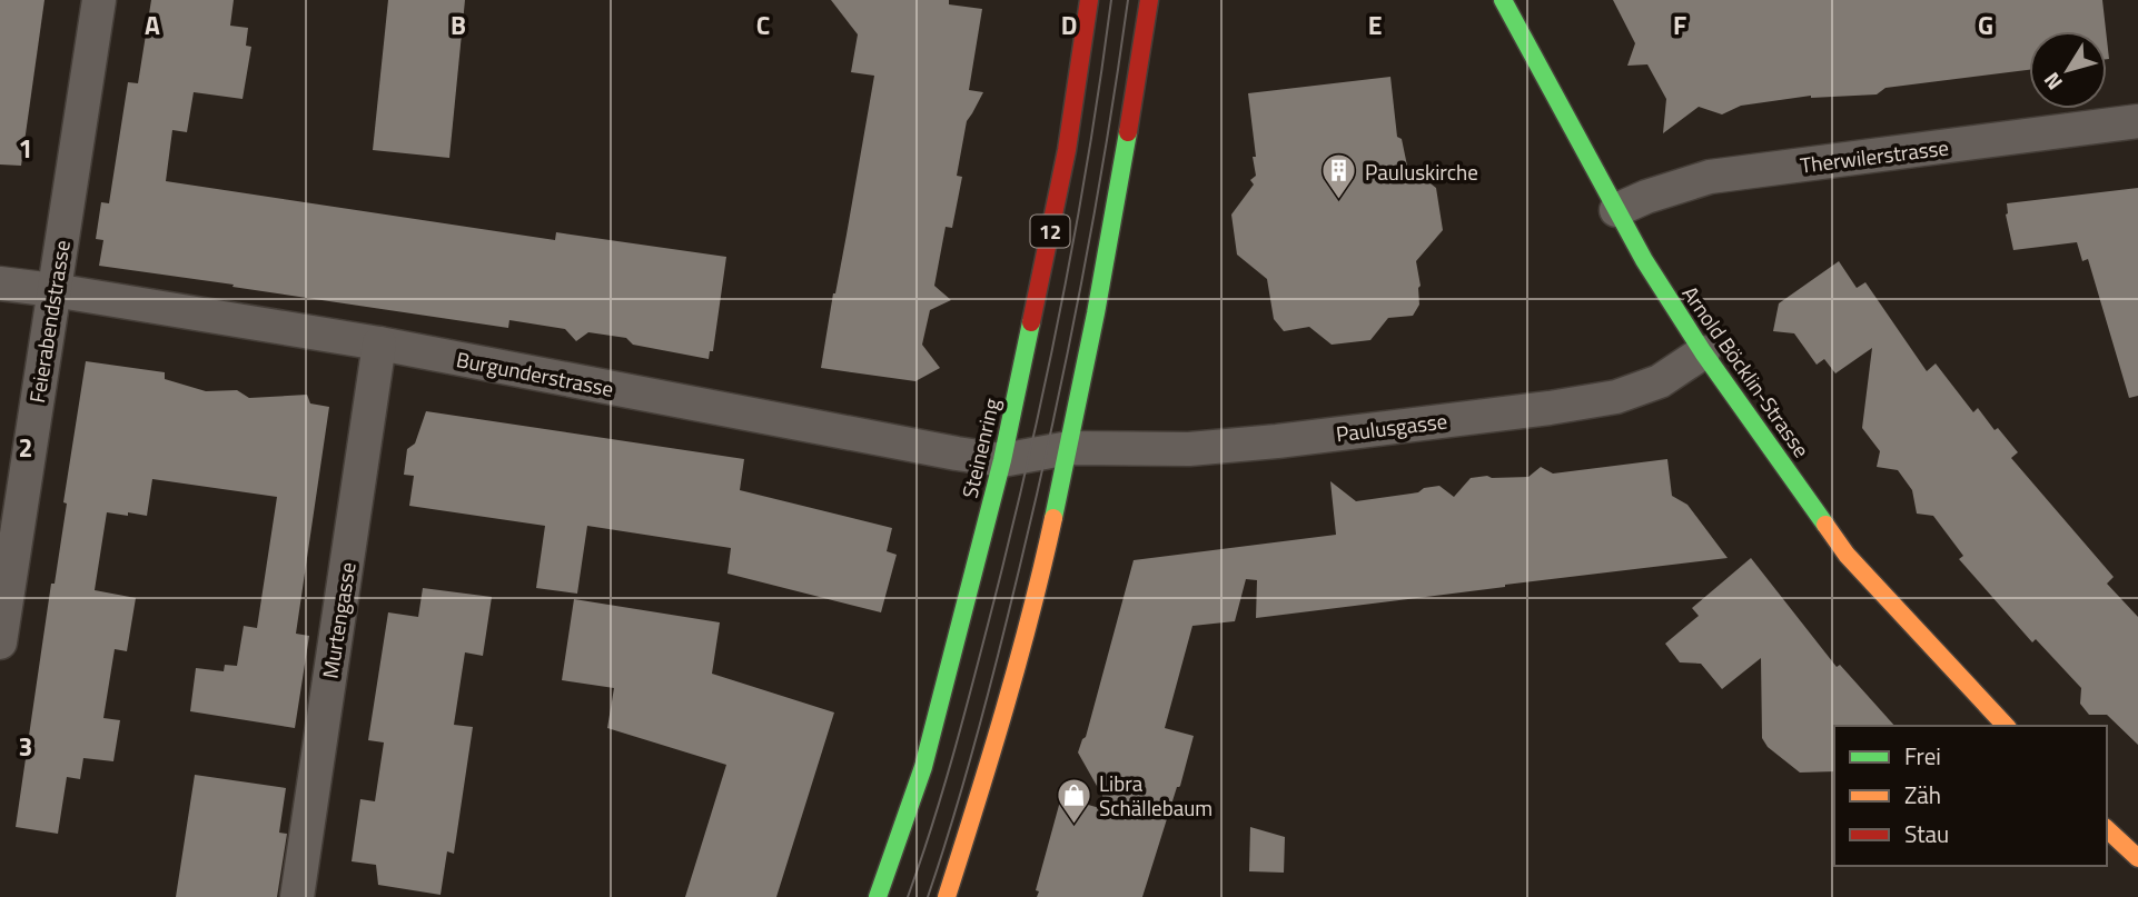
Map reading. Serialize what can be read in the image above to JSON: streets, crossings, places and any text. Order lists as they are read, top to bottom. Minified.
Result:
{"streets":{"main road":["12","Arnold Böcklin-Strasse","Steinenring"],"street":["Therwilerstrasse","Feierabendstrasse","Burgunderstrasse","Paulusgasse","Murtengasse"]},"crossings":[["Therwilerstrasse","Arnold Böcklin-Strasse"],["Feierabendstrasse","Burgunderstrasse"],["Arnold Böcklin-Strasse","Paulusgasse"],["Burgunderstrasse","Paulusgasse"],["Burgunderstrasse","Steinenring"],["Burgunderstrasse","Murtengasse"]],"places":{"building":["Pauluskirche"],"shop":["Libra Schällebaum"]},"legend":["Frei","Zäh","Stau"],"north":"bottom left","grid":{"columns":["A","B","C","D","E","F","G"],"rows":["1","2","3"]}}
